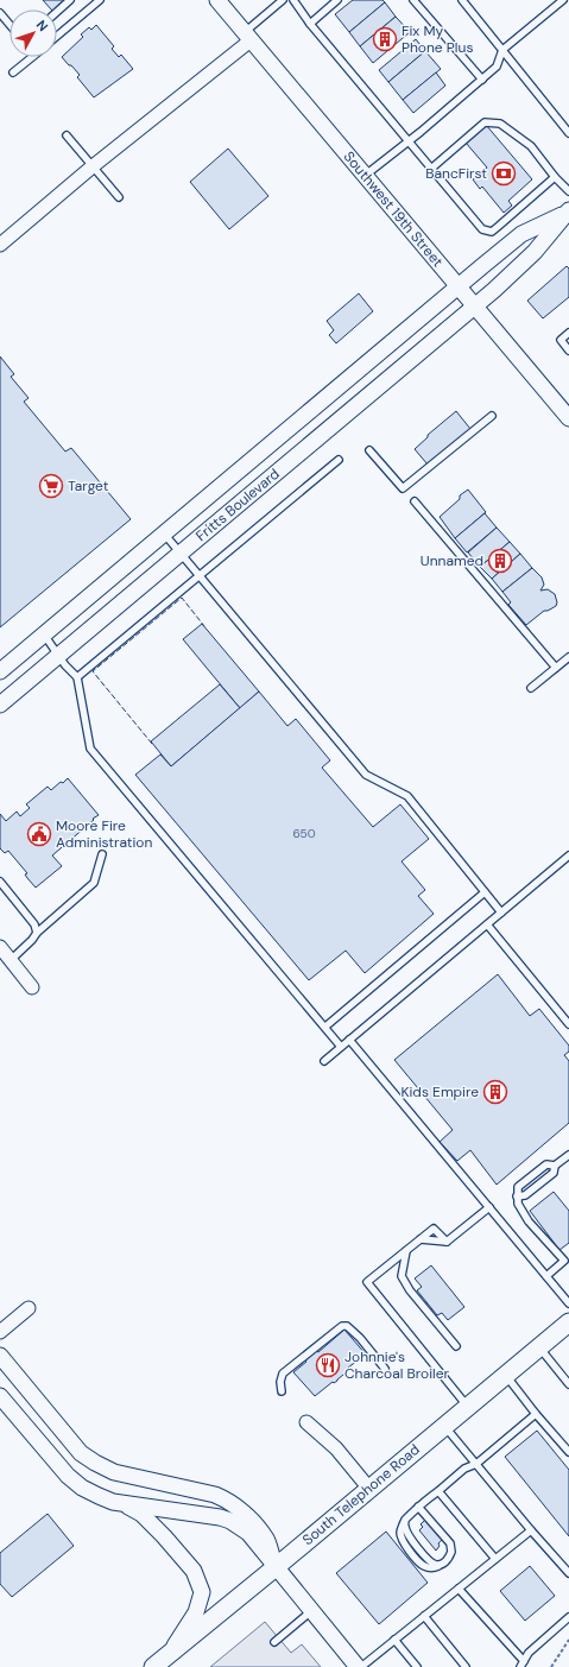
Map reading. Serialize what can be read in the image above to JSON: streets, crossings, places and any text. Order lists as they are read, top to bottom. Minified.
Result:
{"streets":{"main road":["South Telephone Road"],"street":["Southwest 19th Street","Fritts Boulevard"]},"crossings":[["Southwest 19th Street","Fritts Boulevard"]],"places":{"building":["Fix My Phone Plus","Unnamed","Kids Empire"],"bank":["BancFirst"],"supermarket":["Target"],"public building":["Moore Fire Administration"],"restaurant":["Johnnie's Charcoal Broiler"]},"house_numbers":["650"],"north":"top right"}
